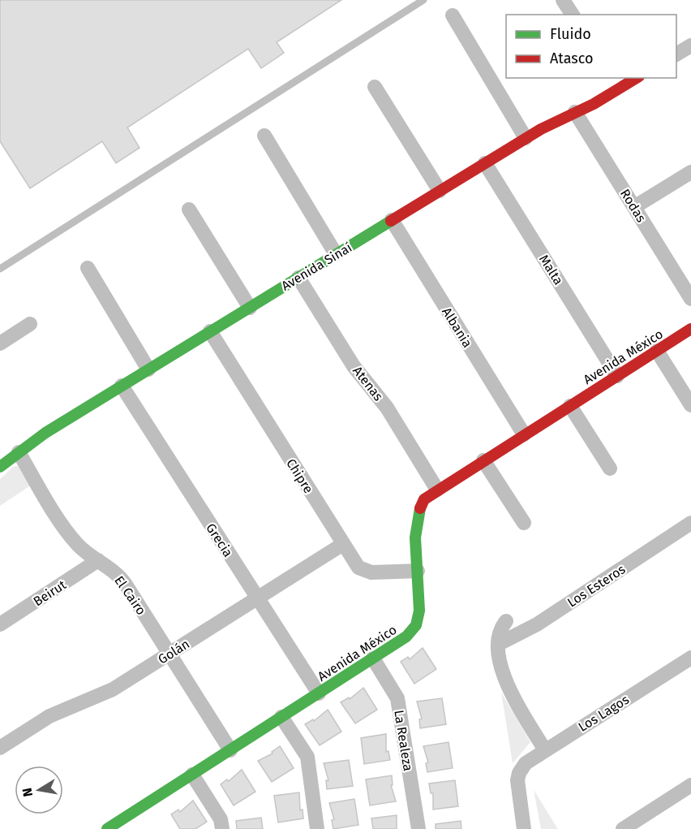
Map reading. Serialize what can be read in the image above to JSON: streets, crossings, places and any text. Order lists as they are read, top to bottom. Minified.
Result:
{"streets":{"street":["Rodas","Avenida Sinaí","Malta","Albania","Avenida México","Atenas","Chipre","Grecia","Los Esteros","Beirut","El Cairo","Golán","Los Lagos","La Realeza"]},"crossings":[["Rodas","Avenida Sinaí"],["Avenida Sinaí","Malta"],["Avenida Sinaí","Albania"],["Avenida Sinaí","Atenas"],["Avenida Sinaí","Chipre"],["Avenida Sinaí","Grecia"],["Avenida Sinaí","El Cairo"],["Malta","Avenida México"],["Albania","Avenida México"],["Avenida México","Atenas"],["Avenida México","Chipre"],["Avenida México","Grecia"],["Avenida México","El Cairo"],["Avenida México","La Realeza"],["Chipre","Golán"],["Grecia","Golán"],["Beirut","El Cairo"],["El Cairo","Golán"]],"legend":["Fluido","Atasco"],"north":"left"}
